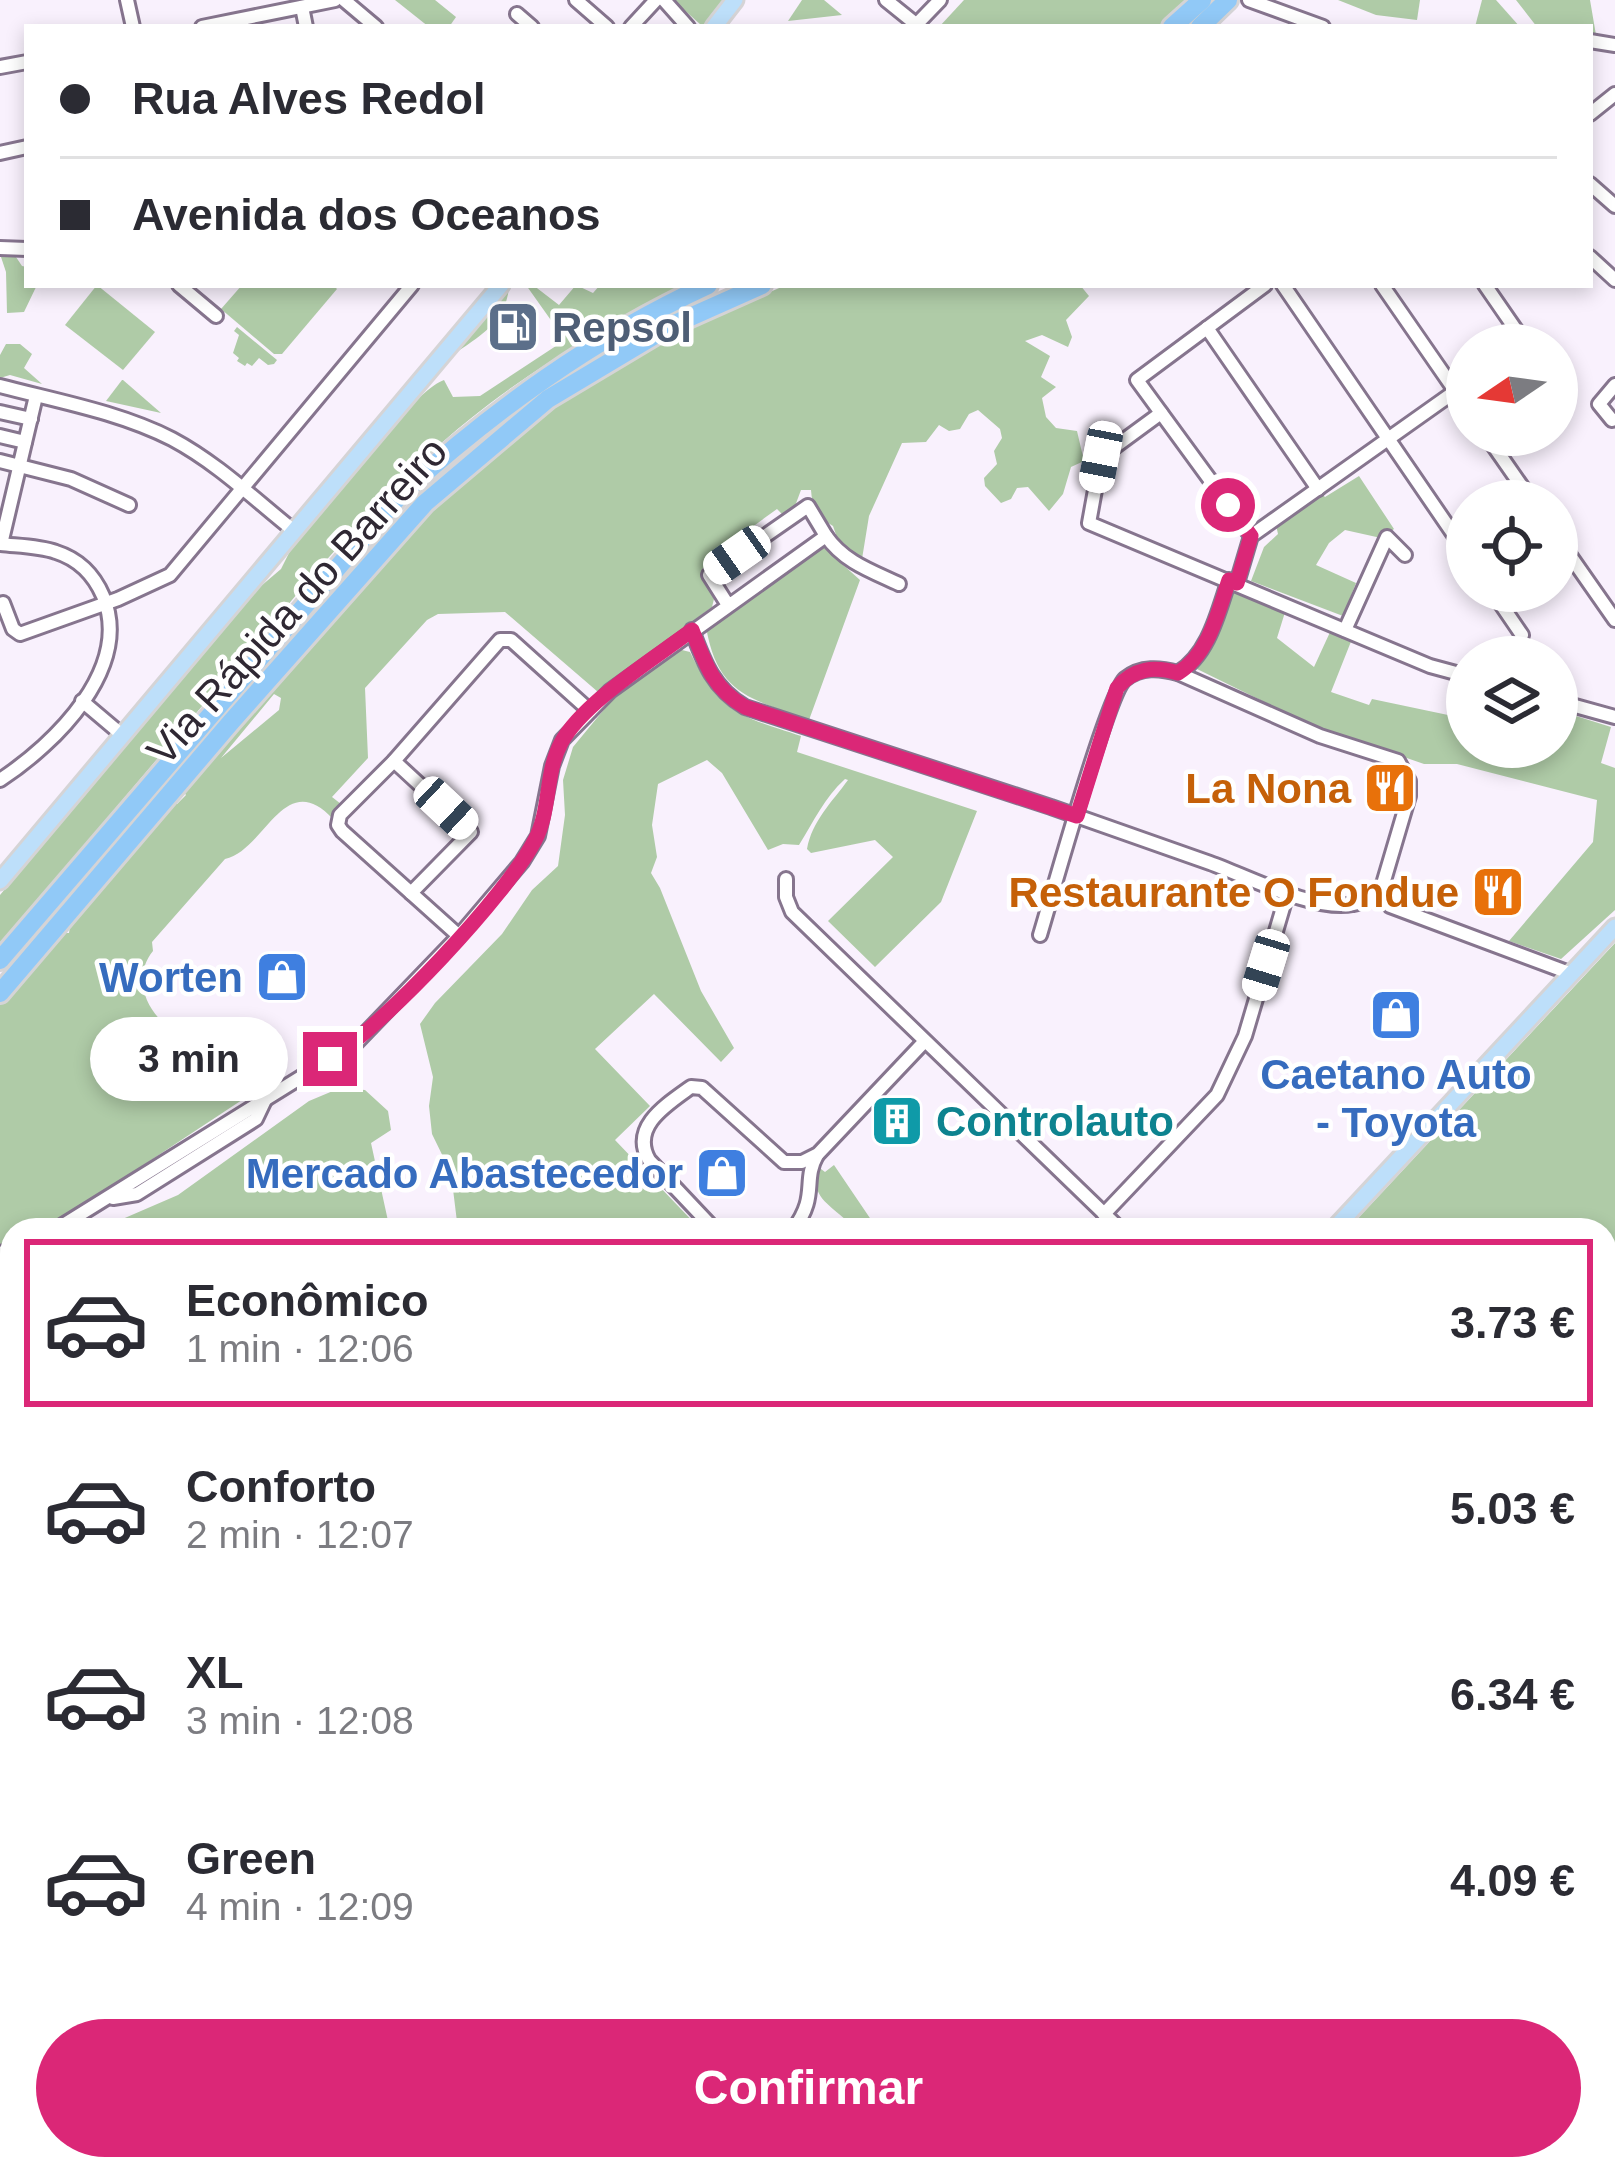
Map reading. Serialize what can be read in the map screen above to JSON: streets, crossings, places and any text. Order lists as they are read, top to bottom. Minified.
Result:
{"streets":{"highway":["Via Rápida do Barreiro"]},"places":{"fuel station":["Repsol"],"restaurant":["La Nona","Restaurante O Fondue"],"shop":["Worten","Caetano Auto - Toyota","Mercado Abastecedor"],"building":["Controlauto"]},"north":"left","page":{"banner":["Rua Alves Redol","Avenida dos Oceanos"],"bubble":"3 min","list":[{"name":"Econômico","note":"1 min · 12:06","value":"3.73 €"},{"name":"Conforto","note":"2 min · 12:07","value":"5.03 €"},{"name":"XL","note":"3 min · 12:08","value":"6.34 €"},{"name":"Green","note":"4 min · 12:09","value":"4.09 €"}],"buttons":"Confirmar"}}
